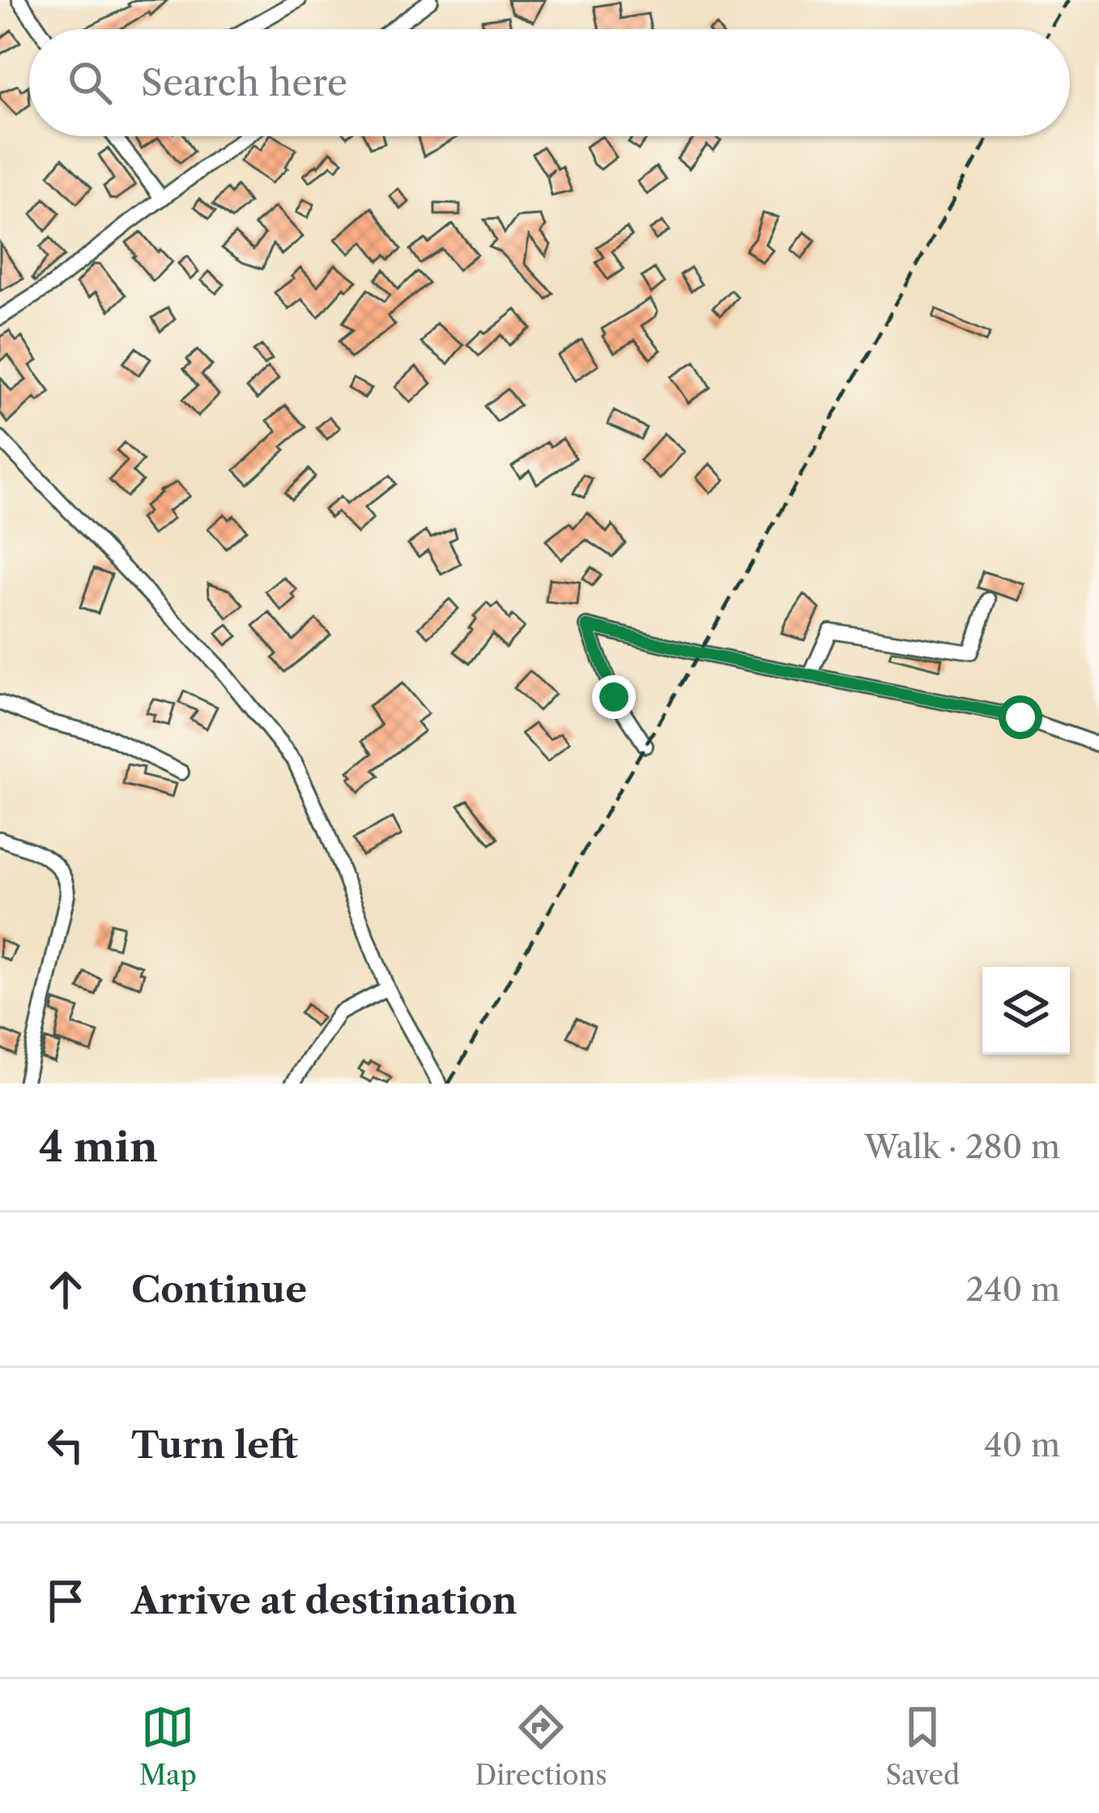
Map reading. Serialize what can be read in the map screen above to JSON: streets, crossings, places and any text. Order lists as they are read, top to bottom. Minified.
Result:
{"page":{"search":"Search here","heading":["4 min","Walk · 280 m"],"list":[["Continue","240 m"],["Turn left","40 m"],"Arrive at destination"],"nav":["Map","Directions","Saved"]}}
